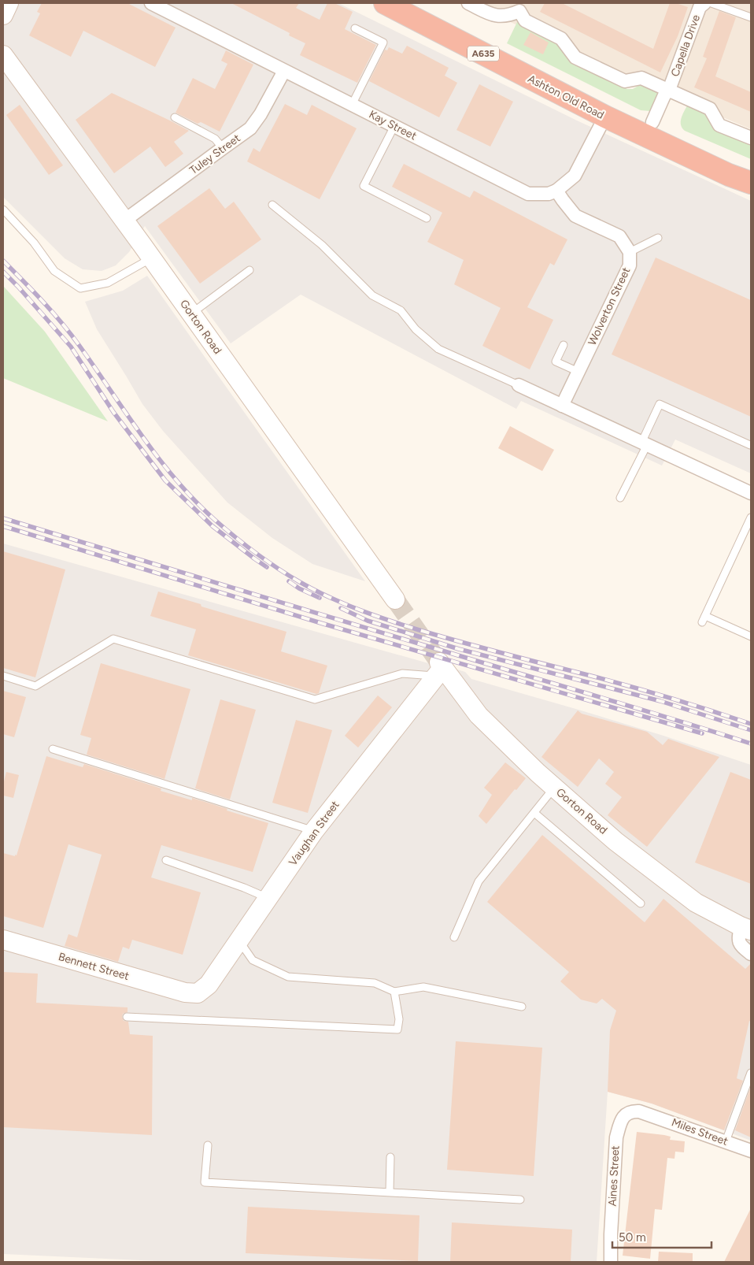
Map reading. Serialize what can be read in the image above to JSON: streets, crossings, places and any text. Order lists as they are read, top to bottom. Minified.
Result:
{"streets":{"highway":["A635","Ashton Old Road"],"street":["Capella Drive","Kay Street","Tuley Street","Wolverton Street","Gorton Road","Vaughan Street","Bennett Street","Miles Street","Aines Street"]},"crossings":[["Kay Street","Tuley Street"],["Kay Street","Wolverton Street"],["Tuley Street","Gorton Road"],["Gorton Road","Vaughan Street"],["Vaughan Street","Bennett Street"],["Miles Street","Aines Street"]],"scale_bar":"50 m"}
